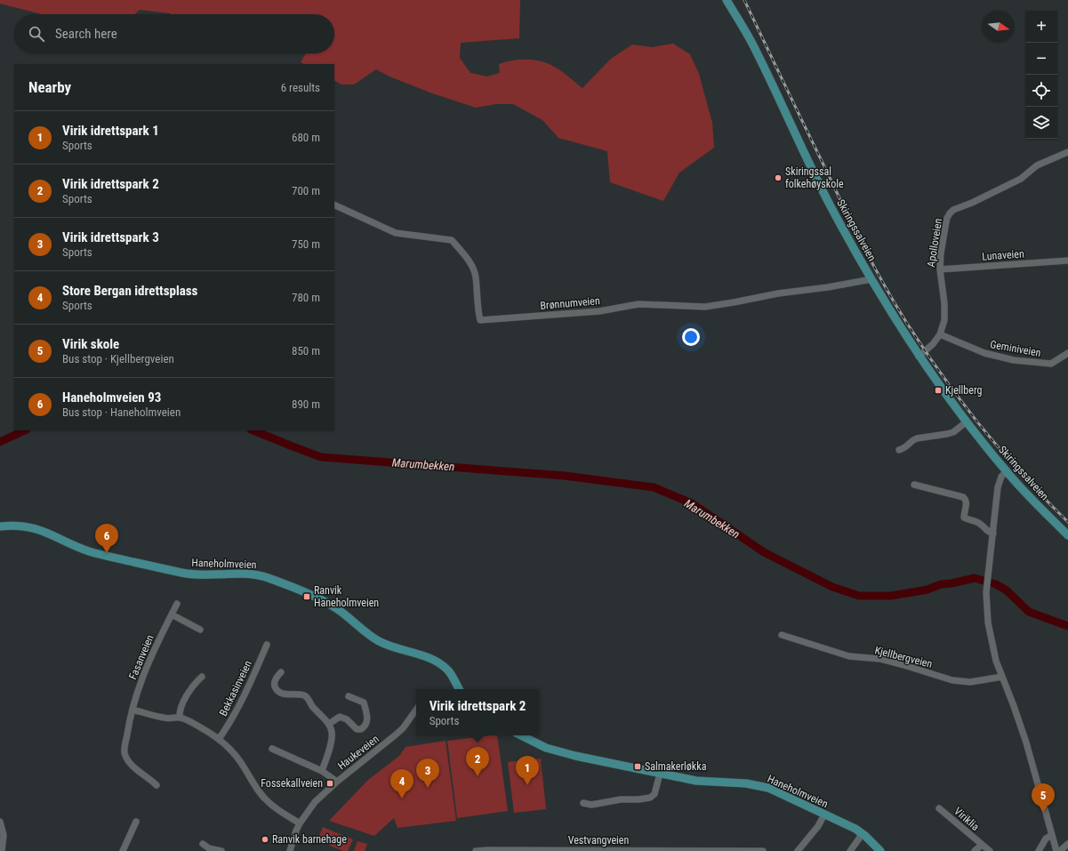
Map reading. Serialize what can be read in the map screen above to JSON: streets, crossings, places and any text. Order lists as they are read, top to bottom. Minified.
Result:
{"streets":{"main road":["Skiringssalveien","Haneholmveien"],"street":["Apolloveien","Lunaveien","Brønnumveien","Geminiveien","Fasanveien","Kjellbergveien","Bekkasinveien","Haukeveien","Viriklia","Vestvangveien"]},"crossings":[["Skiringssalveien","Apolloveien"],["Skiringssalveien","Brønnumveien"],["Apolloveien","Lunaveien"],["Apolloveien","Geminiveien"]],"water":["Marumbekken"],"places":{"other":["Skiringssal folkehøyskole","Ranvik barnehage"],"transit":["Kjellberg","Ranvik Haneholmveien","Salmakerløkka","Fossekallveien"]},"north":"right","page":{"map_buttons":["+","−"],"search":"Search here","heading":["Nearby","6 results"],"list":[{"mark":"1","name":"Virik idrettspark 1","note":"Sports","value":"680 m"},{"mark":"2","name":"Virik idrettspark 2","note":"Sports","value":"700 m"},{"mark":"3","name":"Virik idrettspark 3","note":"Sports","value":"750 m"},{"mark":"4","name":"Store Bergan idrettsplass","note":"Sports","value":"780 m"},{"mark":"5","name":"Virik skole","note":"Bus stop · Kjellbergveien","value":"850 m"},{"mark":"6","name":"Haneholmveien 93","note":"Bus stop · Haneholmveien","value":"890 m"}],"pins":["6","2","1","3","4","5"],"popup":["Virik idrettspark 2","Sports"]}}
